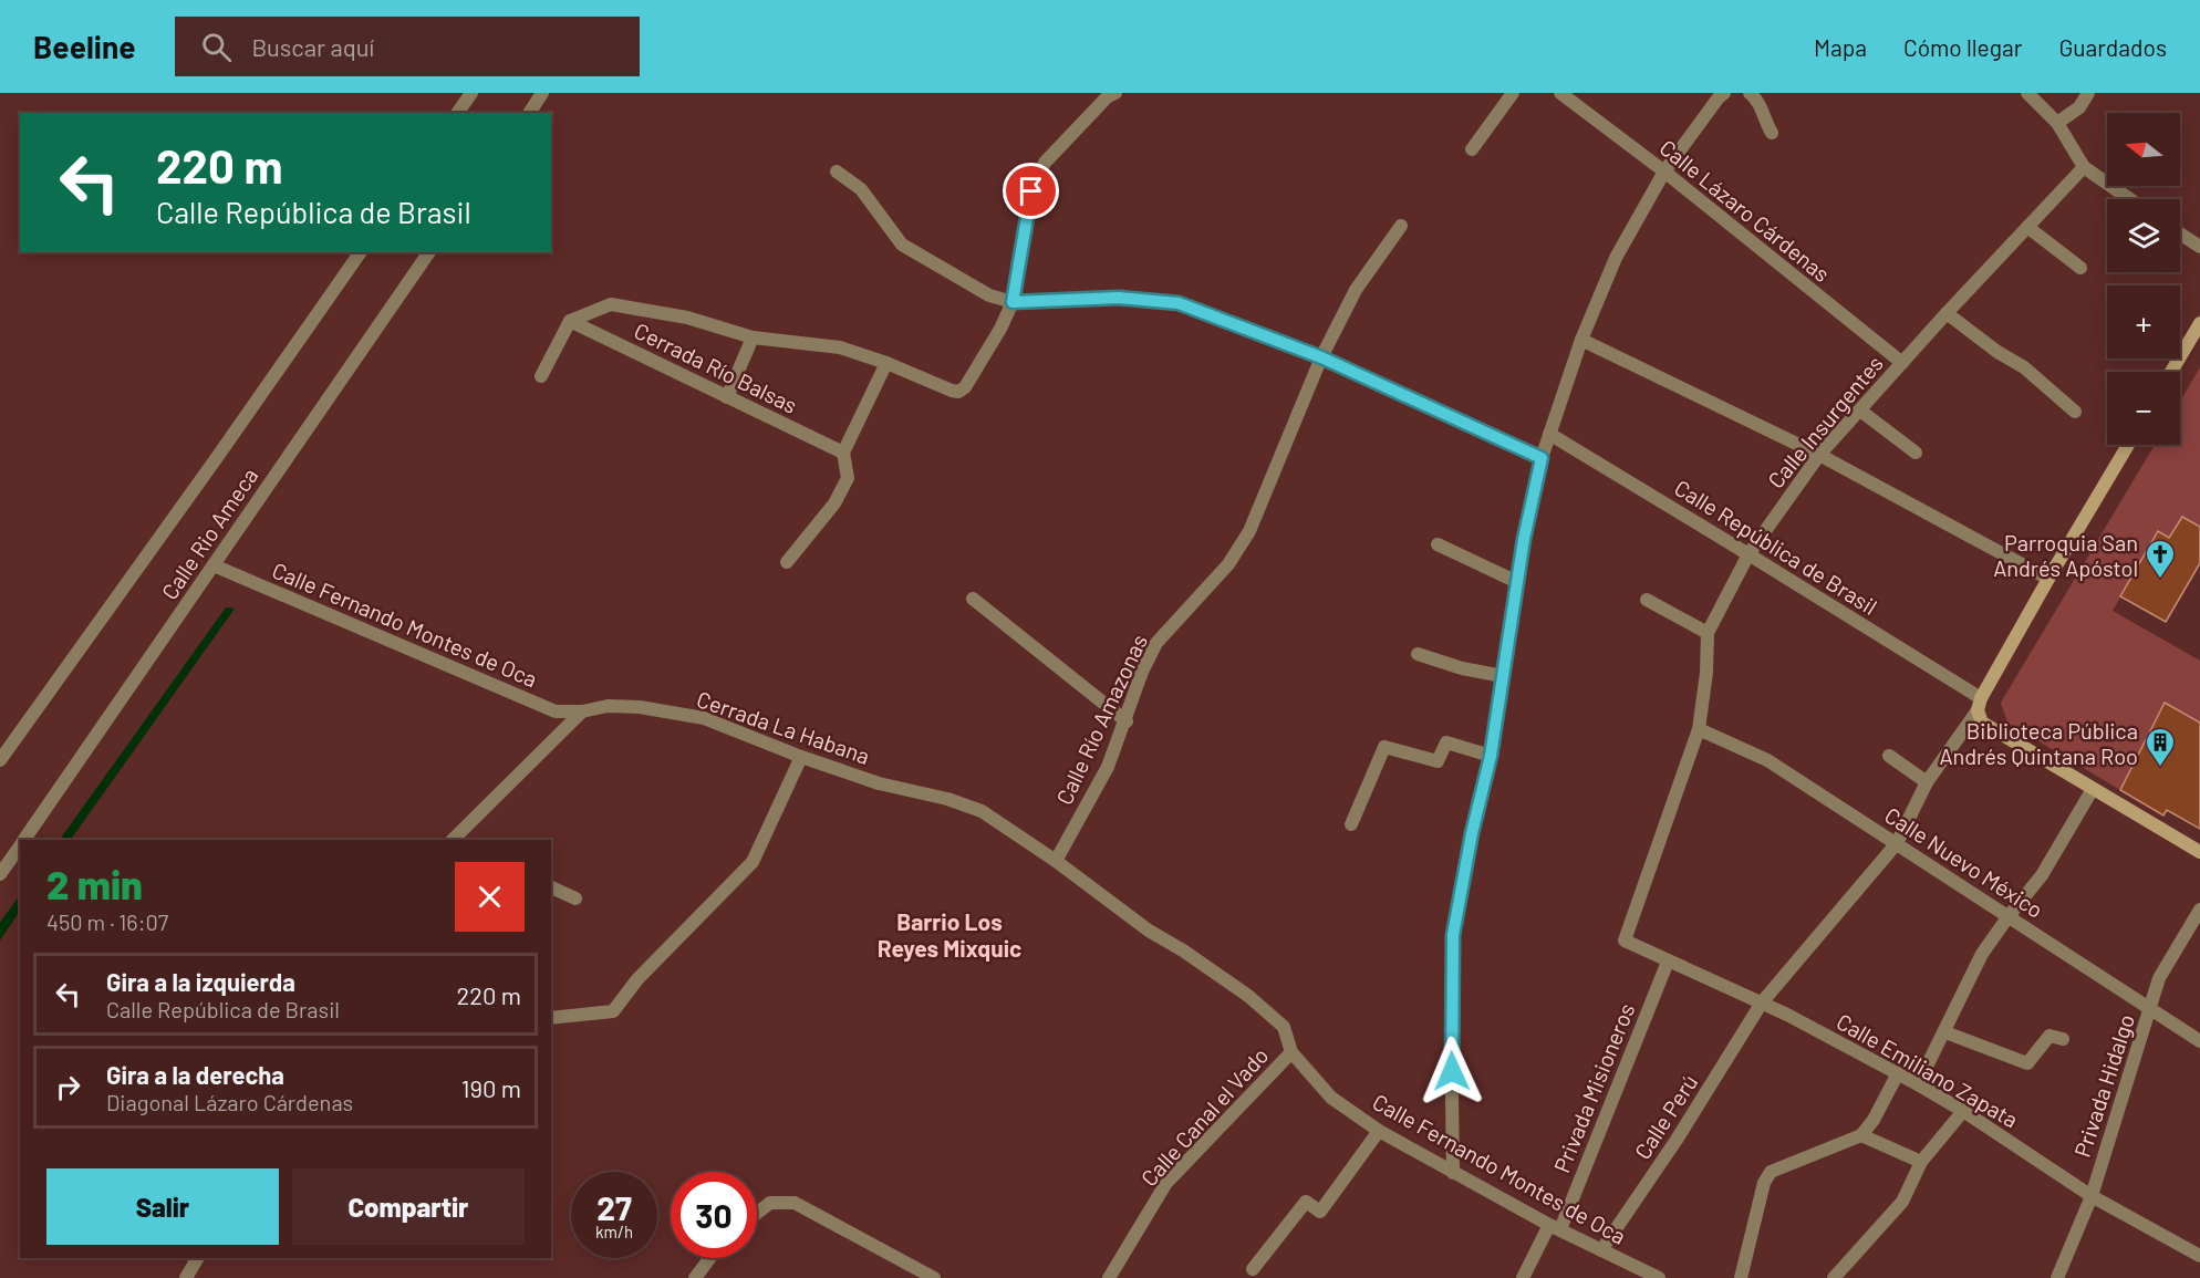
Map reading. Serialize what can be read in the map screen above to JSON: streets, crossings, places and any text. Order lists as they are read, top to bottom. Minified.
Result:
{"streets":{"street":["Calle Lázaro Cárdenas","Cerrada Río Balsas","Calle Insurgentes","Calle Rio Ameca","Calle República de Brasil","Calle Fernando Montes de Oca","Calle Río Amazonas","Cerrada La Habana","Calle Nuevo México","Calle Emiliano Zapata","Privada Hidalgo","Privada Misioneros","Calle Canal el Vado","Calle Perú"]},"crossings":[["Calle Lázaro Cárdenas","Calle Insurgentes"],["Calle Insurgentes","Calle República de Brasil"],["Calle Insurgentes","Calle Nuevo México"],["Calle Insurgentes","Calle Emiliano Zapata"],["Calle Rio Ameca","Calle Fernando Montes de Oca"],["Calle República de Brasil","Calle Perú"],["Calle Fernando Montes de Oca","Calle Río Amazonas"],["Calle Fernando Montes de Oca","Cerrada La Habana"],["Calle Fernando Montes de Oca","Privada Misioneros"],["Calle Fernando Montes de Oca","Calle Canal el Vado"],["Calle Fernando Montes de Oca","Calle Perú"],["Calle Río Amazonas","Cerrada La Habana"],["Calle Nuevo México","Privada Hidalgo"],["Calle Nuevo México","Calle Perú"],["Calle Emiliano Zapata","Privada Hidalgo"],["Calle Emiliano Zapata","Privada Misioneros"],["Calle Emiliano Zapata","Calle Perú"]],"districts":["Barrio Los Reyes Mixquic"],"places":{"church":["Parroquia San Andrés Apóstol"],"building":["Biblioteca Pública Andrés Quintana Roo"]},"north":"left","page":{"header":"Beeline","search":"Buscar aquí","nav":["Mapa","Cómo llegar","Guardados"],"map_buttons":["+","−"],"turn":["220 m","Calle República de Brasil"],"heading":["2 min","450 m · 16:07"],"list":[{"name":"Gira a la izquierda","note":"Calle República de Brasil","value":"220 m"},{"name":"Gira a la derecha","note":"Diagonal Lázaro Cárdenas","value":"190 m"}],"buttons":["Salir","Compartir"],"speed":"27 km/h","limit":"30"}}
